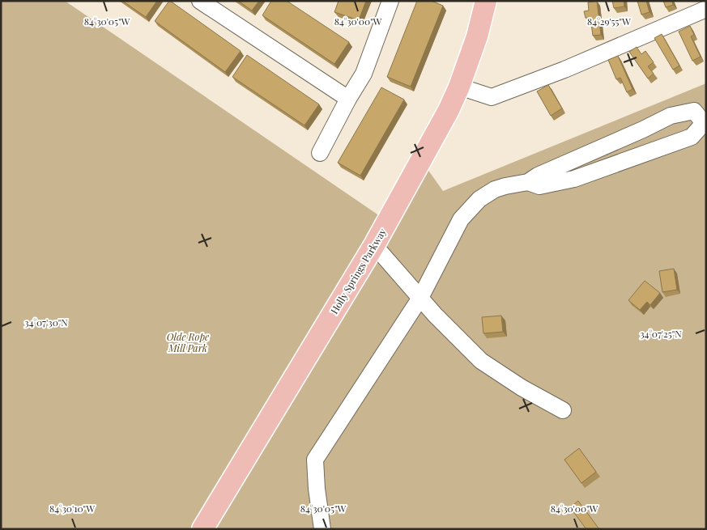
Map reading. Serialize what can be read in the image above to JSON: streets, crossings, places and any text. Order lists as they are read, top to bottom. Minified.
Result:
{"streets":{"main road":["Holly Springs Parkway"]},"parks":["Olde Rope Mill Park"],"coordinates":["84°30'05\"W","84°30'00\"W","84°29'55\"W","34°07'30\"N","34°07'25\"N","84°30'10\"W"]}
